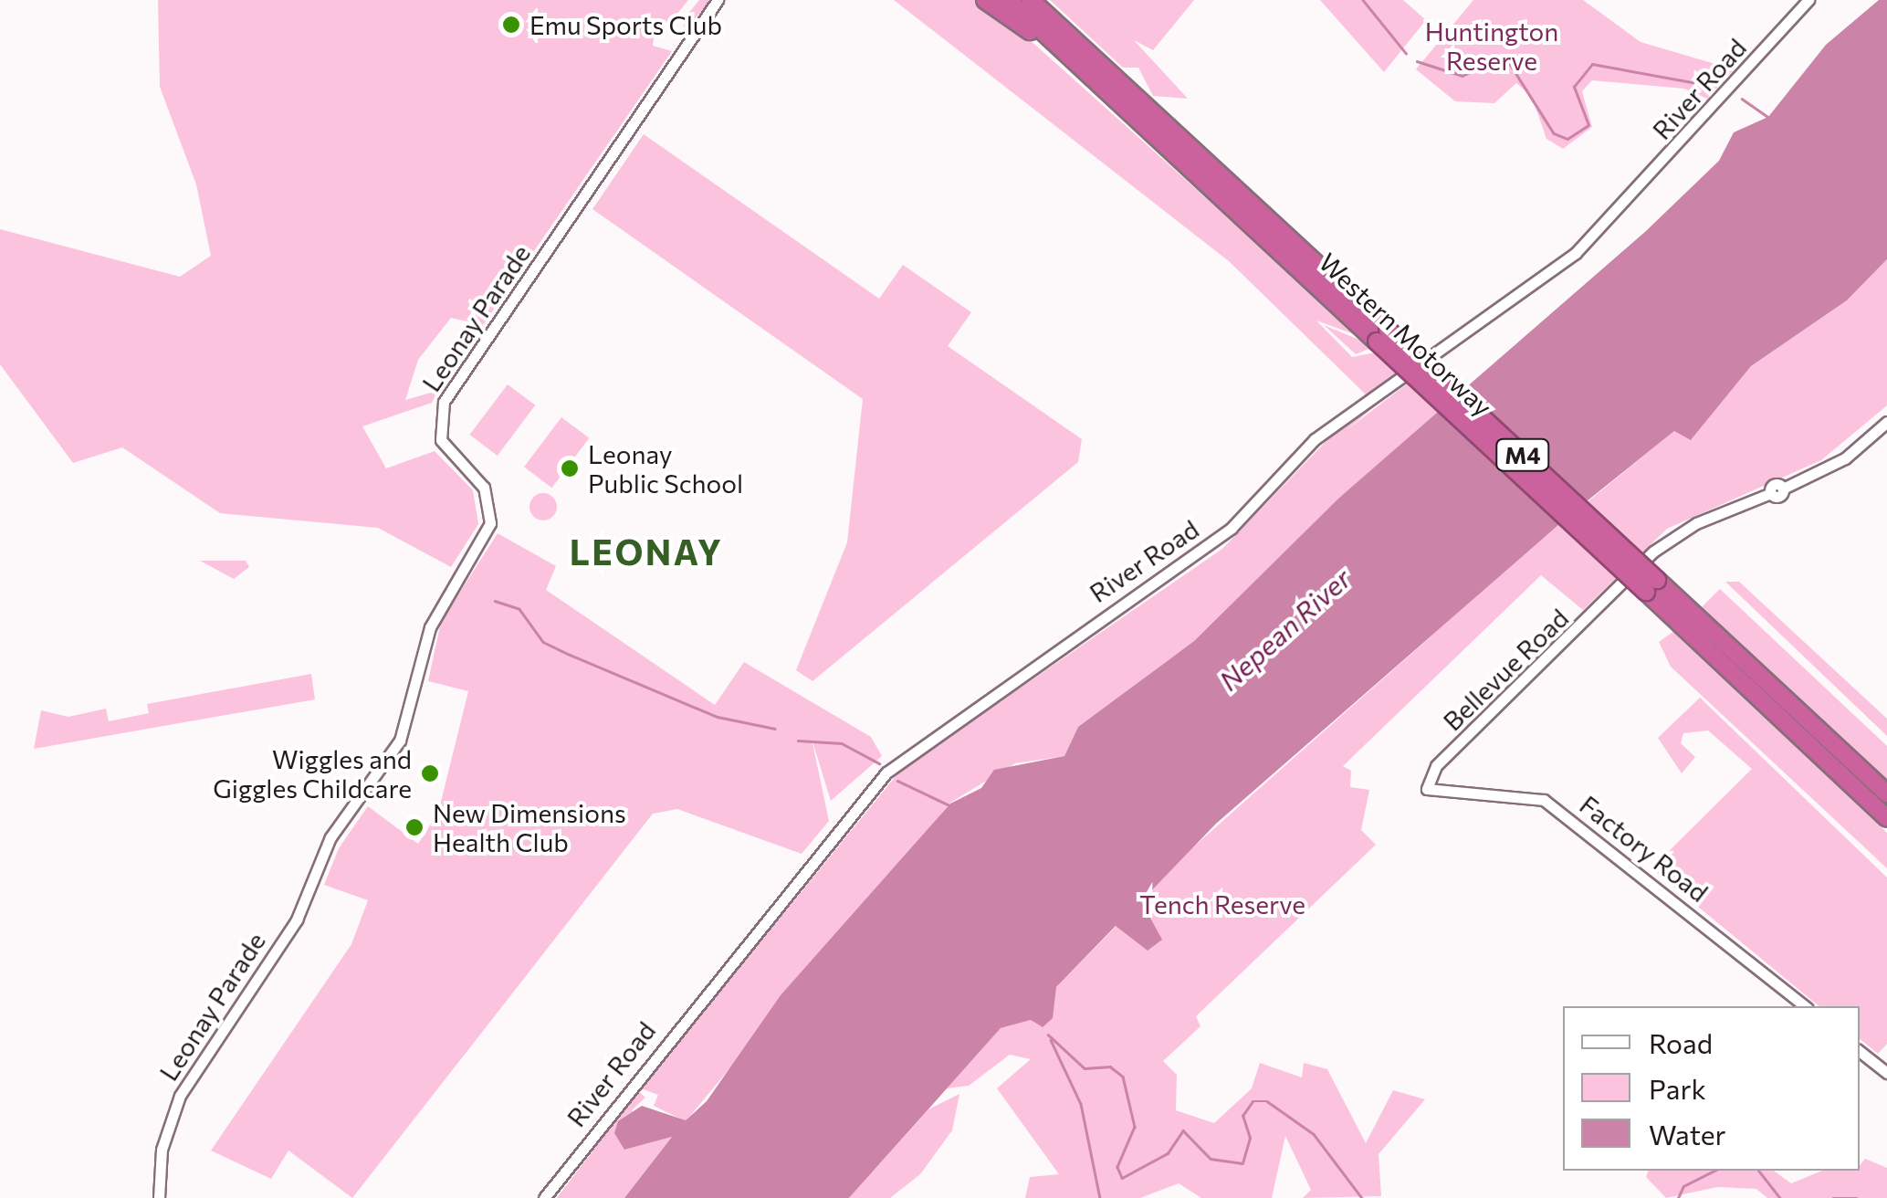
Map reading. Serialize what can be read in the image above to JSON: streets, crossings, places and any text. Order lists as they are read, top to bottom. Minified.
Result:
{"streets":{"highway":["Western Motorway","M4"],"street":["River Road","Leonay Parade","Bellevue Road","Factory Road"]},"crossings":[["Western Motorway","M4"],["Bellevue Road","Factory Road"]],"districts":["LEONAY"],"water":["Nepean River"],"parks":["Huntington Reserve","Tench Reserve"],"places":["Emu Sports Club","Leonay Public School","Wiggles and Giggles Childcare","New Dimensions Health Club"],"legend":["Road","Park","Water"]}
